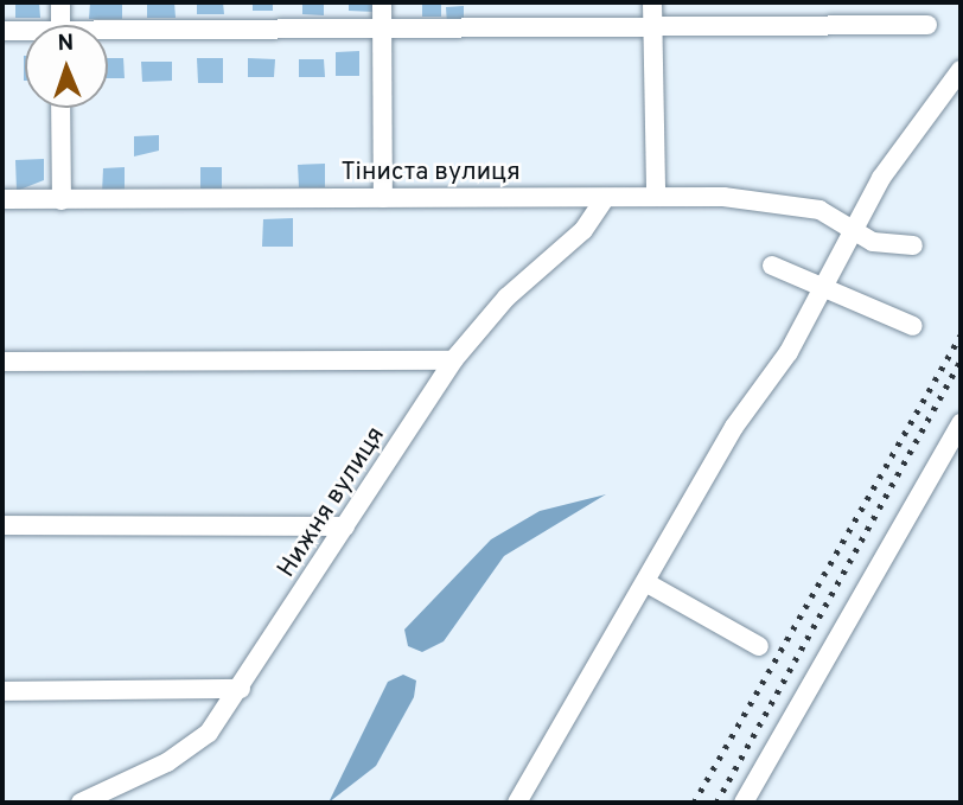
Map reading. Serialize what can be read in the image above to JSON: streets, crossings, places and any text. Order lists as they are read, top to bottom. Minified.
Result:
{"streets":{"street":["Тіниста вулиця","Нижня вулиця"]},"crossings":[["Тіниста вулиця","Нижня вулиця"]],"north":"top"}
